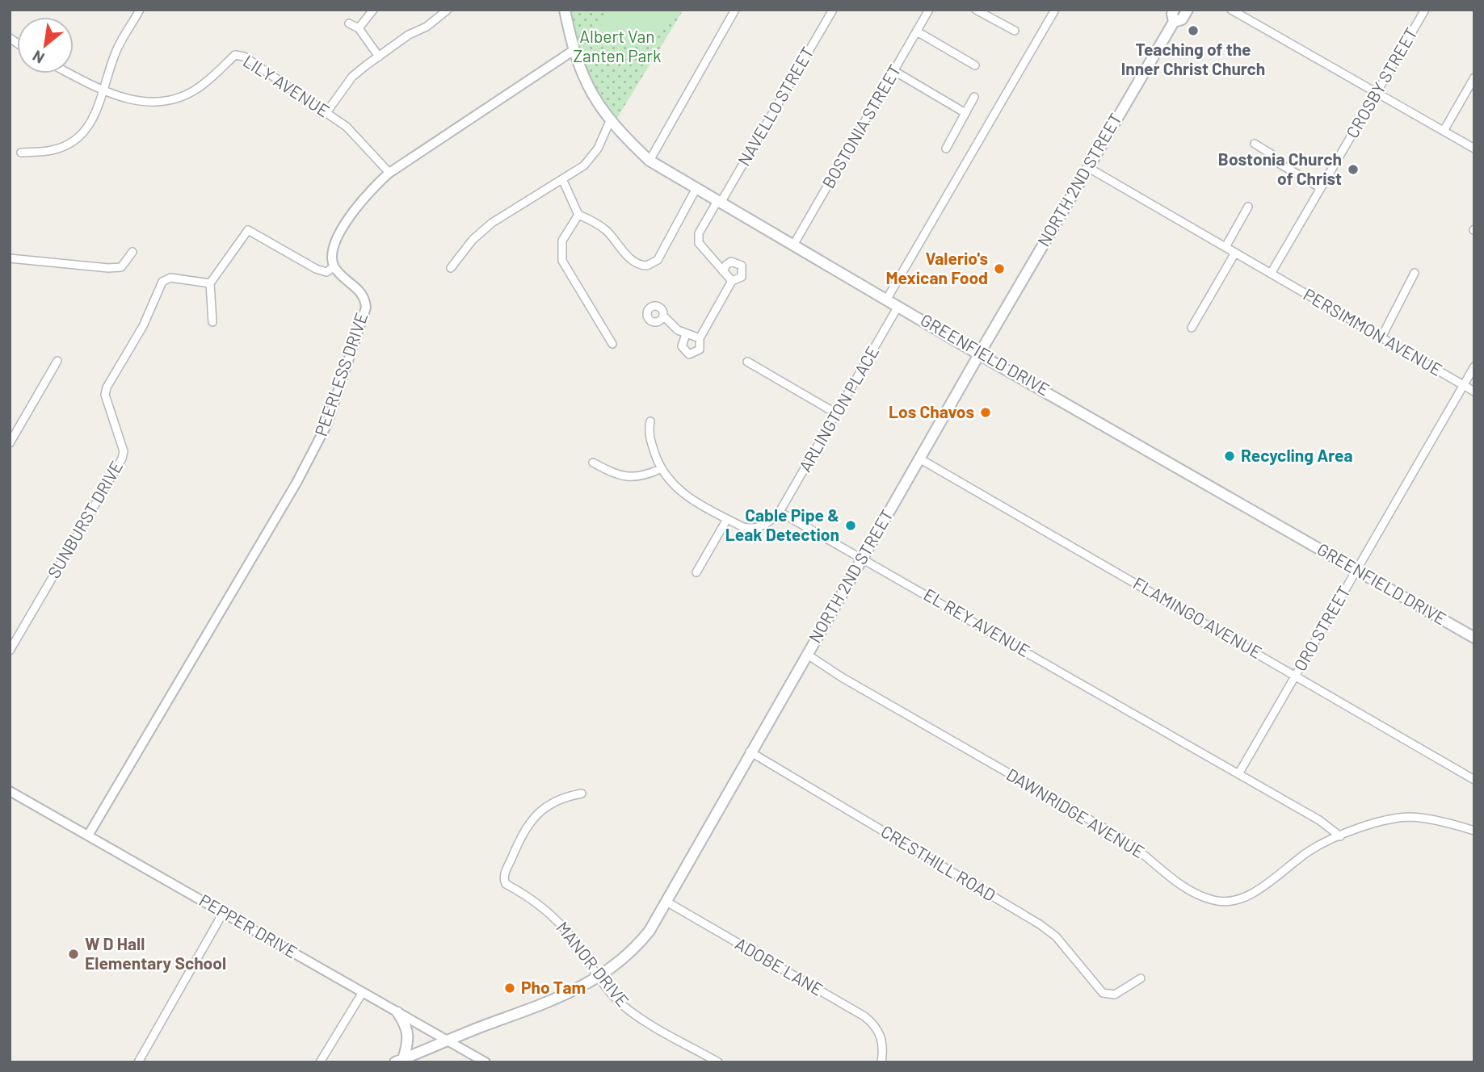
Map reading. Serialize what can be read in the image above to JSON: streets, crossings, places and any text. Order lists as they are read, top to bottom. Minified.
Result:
{"streets":{"main road":["NORTH 2ND STREET","GREENFIELD DRIVE"],"street":["CROSBY STREET","LILY AVENUE","NAVELLO STREET","BOSTONIA STREET","PERSIMMON AVENUE","PEERLESS DRIVE","ARLINGTON PLACE","SUNBURST DRIVE","FLAMINGO AVENUE","EL REY AVENUE","ORO STREET","DAWNRIDGE AVENUE","CRESTHILL ROAD","PEPPER DRIVE","MANOR DRIVE","ADOBE LANE"]},"crossings":[["CROSBY STREET","PERSIMMON AVENUE"],["NAVELLO STREET","GREENFIELD DRIVE"],["BOSTONIA STREET","GREENFIELD DRIVE"],["NORTH 2ND STREET","GREENFIELD DRIVE"],["NORTH 2ND STREET","FLAMINGO AVENUE"],["NORTH 2ND STREET","EL REY AVENUE"],["NORTH 2ND STREET","DAWNRIDGE AVENUE"],["NORTH 2ND STREET","CRESTHILL ROAD"],["NORTH 2ND STREET","PEPPER DRIVE"],["NORTH 2ND STREET","MANOR DRIVE"],["NORTH 2ND STREET","ADOBE LANE"],["PERSIMMON AVENUE","ORO STREET"],["GREENFIELD DRIVE","ARLINGTON PLACE"],["GREENFIELD DRIVE","ORO STREET"],["PEERLESS DRIVE","PEPPER DRIVE"],["ARLINGTON PLACE","EL REY AVENUE"],["FLAMINGO AVENUE","ORO STREET"],["EL REY AVENUE","ORO STREET"],["EL REY AVENUE","DAWNRIDGE AVENUE"]],"parks":["Albert Van Zanten Park"],"places":["Teaching of the Inner Christ Church","Bostonia Church of Christ","Valerio's Mexican Food","Los Chavos","Recycling Area","Cable Pipe & Leak Detection","W D Hall Elementary School","Pho Tam"],"north":"bottom left"}
